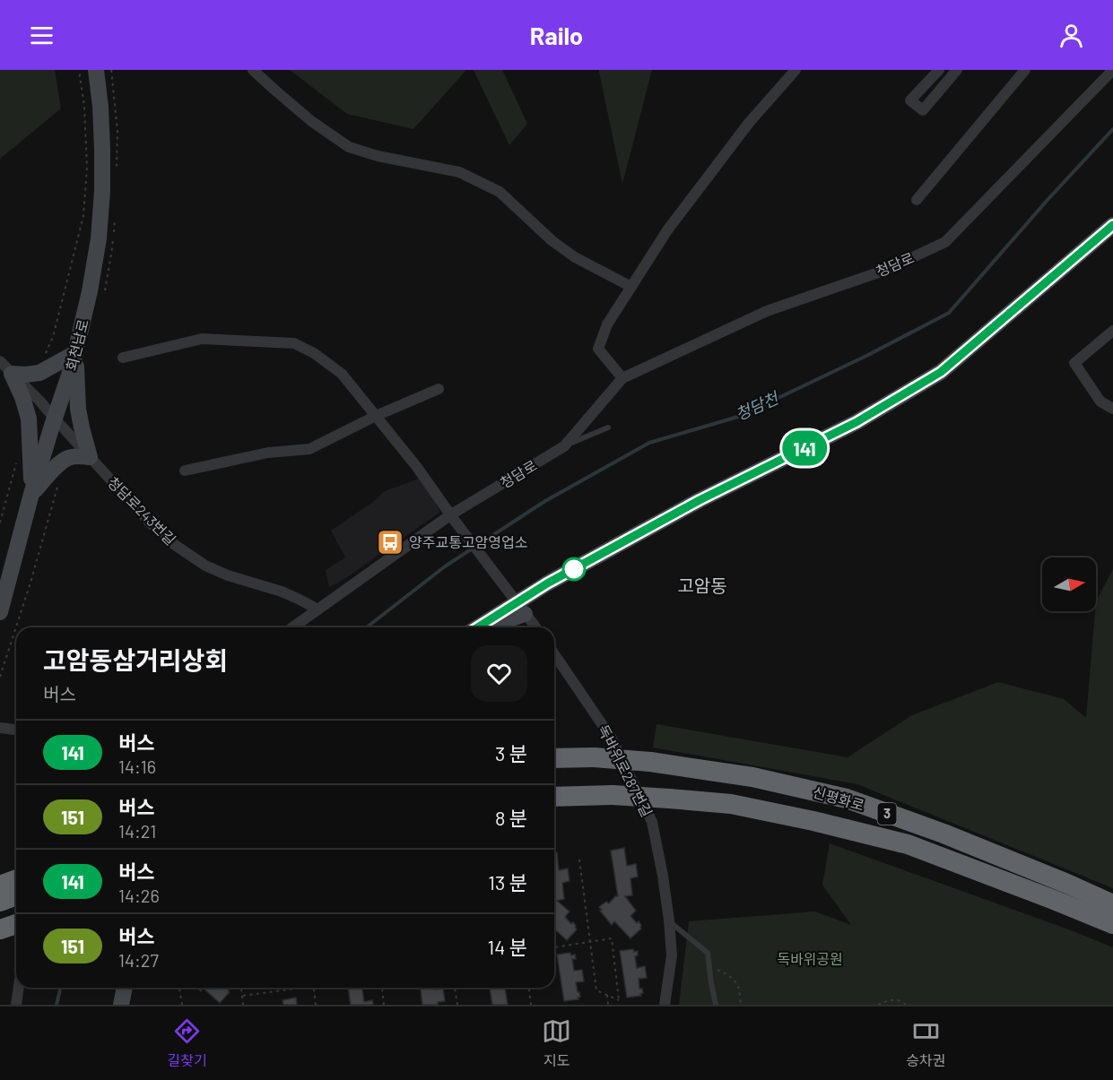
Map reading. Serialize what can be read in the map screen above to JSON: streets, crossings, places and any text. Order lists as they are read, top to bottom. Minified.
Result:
{"streets":{"highway":["신평화로","3"],"main road":["회천남로"],"street":["청담로","청담로243번길","독바위로287번길"]},"crossings":[["청담로","청담로243번길"],["회천남로","청담로243번길"]],"districts":["고암동"],"water":["청담천"],"parks":["독바위공원"],"places":{"bus stop":["양주교통고암영업소"]},"lines":["bus line 141"],"north":"right","page":{"header":"Railo","on_map":"141","heading":["고암동삼거리상회","버스"],"list":[{"mark":"141","name":"버스","note":"14:16","value":"3 분"},{"mark":"151","name":"버스","note":"14:21","value":"8 분"},{"mark":"141","name":"버스","note":"14:26","value":"13 분"},{"mark":"151","name":"버스","note":"14:27","value":"14 분"}],"tabs":["길찾기","지도","승차권"]}}
